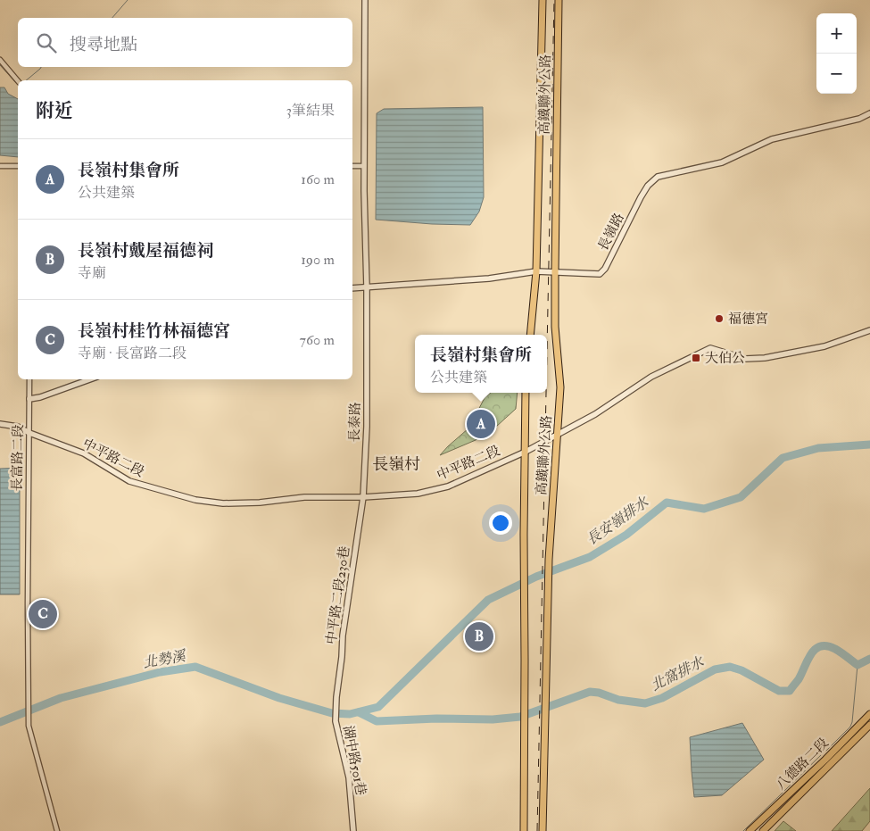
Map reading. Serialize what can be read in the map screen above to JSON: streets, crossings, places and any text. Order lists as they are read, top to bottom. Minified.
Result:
{"streets":{"main road":["高鐵聯外公路","八德路二段"],"street":["長嶺路","長泰路","長富路二段","中平路二段","中平路二段230巷","湖中路501巷"]},"crossings":[["高鐵聯外公路","長嶺路"],["高鐵聯外公路","中平路二段"],["長嶺路","長泰路"],["長泰路","中平路二段"],["長泰路","中平路二段230巷"],["長富路二段","中平路二段"],["中平路二段","中平路二段230巷"],["中平路二段230巷","湖中路501巷"]],"districts":["長嶺村"],"water":["長安嶺排水","北勢溪","北窩排水"],"places":{"other":["福德宮"],"transit":["大伯公"]},"page":{"map_buttons":["+","−"],"search":"搜尋地點","heading":["附近","3筆結果"],"list":[{"mark":"A","name":"長嶺村集會所","note":"公共建築","value":"160 m"},{"mark":"B","name":"長嶺村戴屋福德祠","note":"寺廟","value":"190 m"},{"mark":"C","name":"長嶺村桂竹林福德宮","note":"寺廟 · 長富路二段","value":"760 m"}],"popup":["長嶺村集會所","公共建築"],"pins":["A","C","B"]}}
